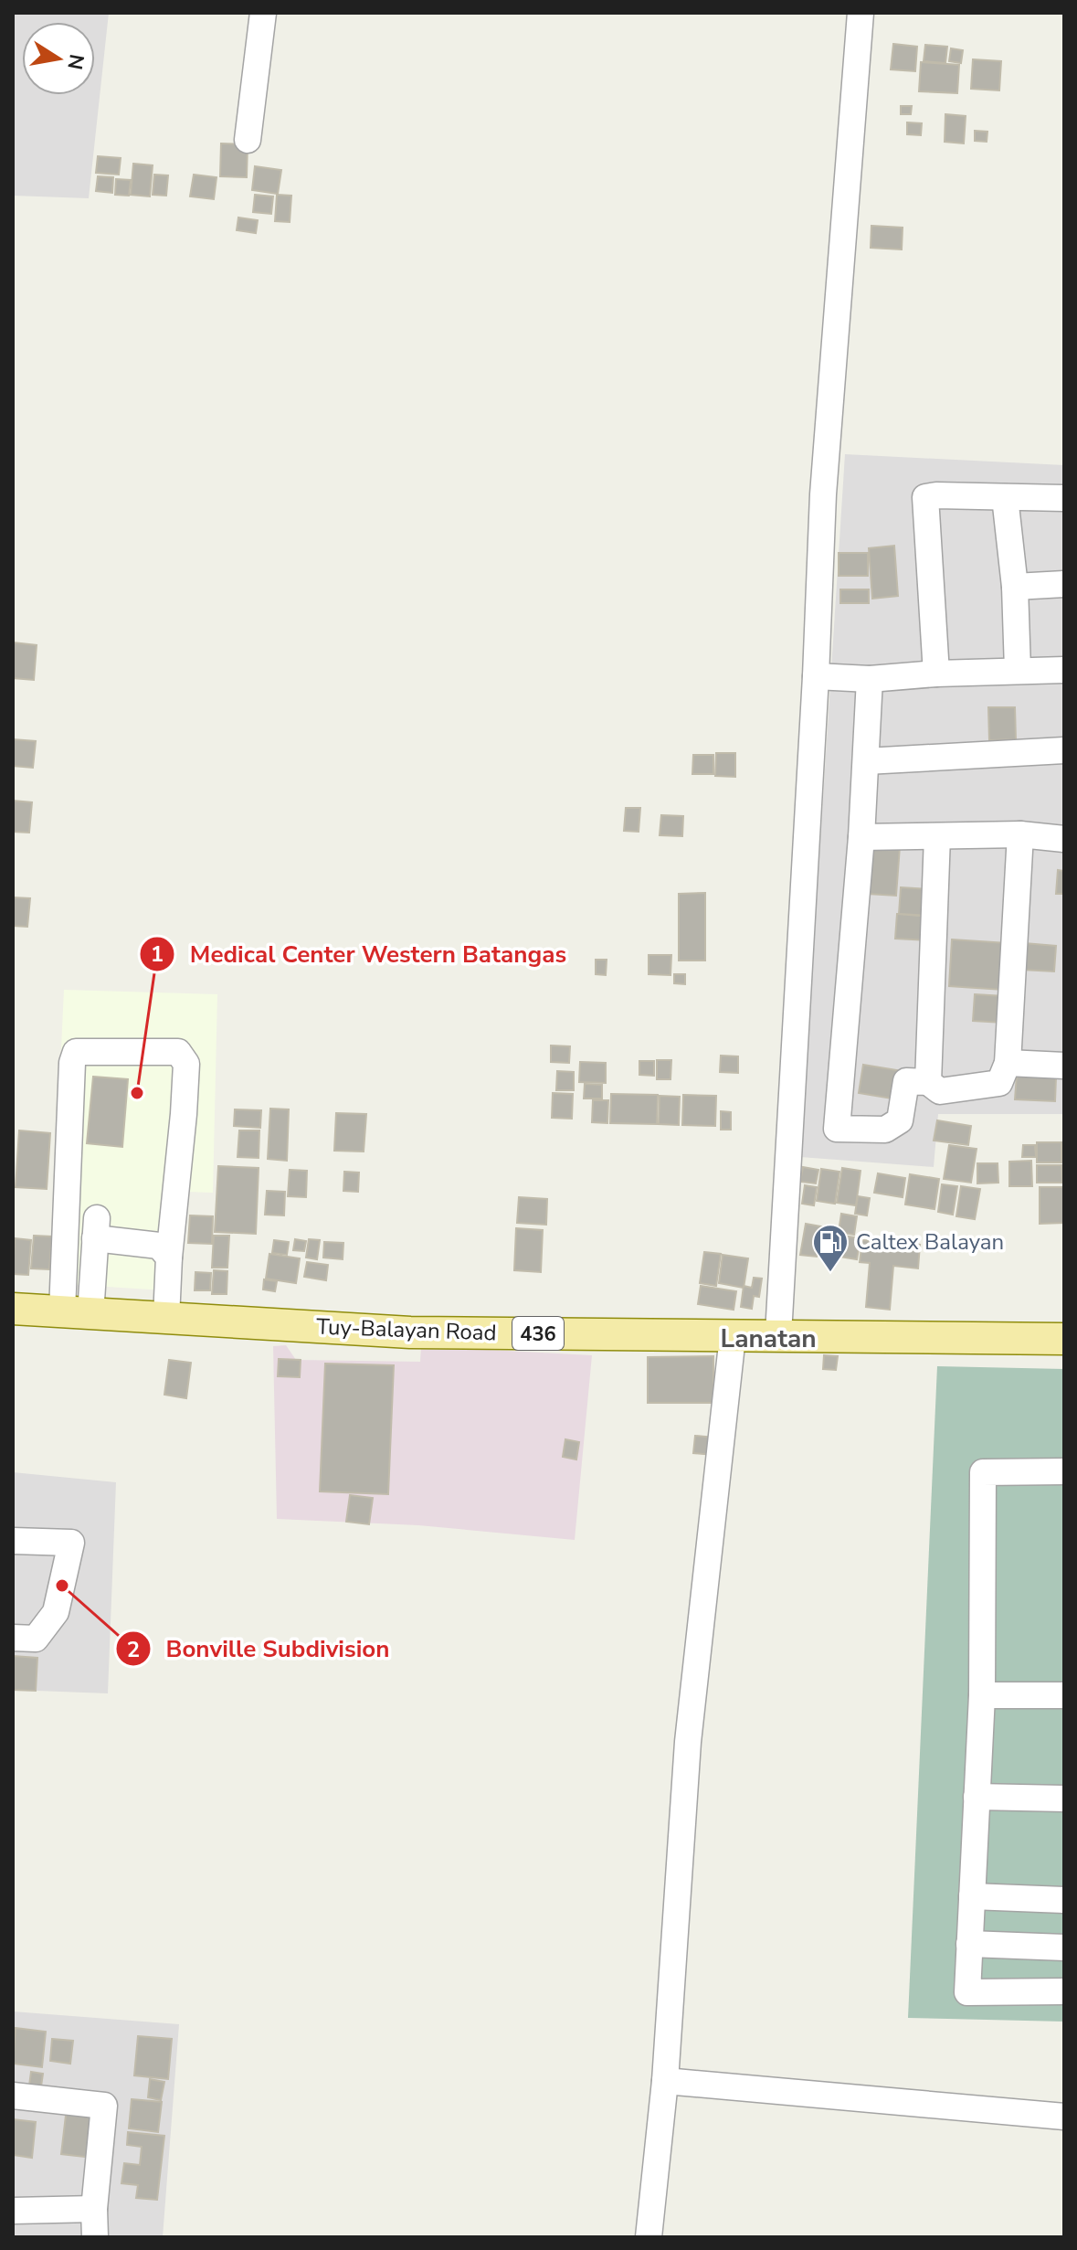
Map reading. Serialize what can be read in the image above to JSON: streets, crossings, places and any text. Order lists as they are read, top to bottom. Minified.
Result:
{"streets":{"main road":["Tuy-Balayan Road","436"]},"districts":["Lanatan"],"places":{"other":["Medical Center Western Batangas","Bonville Subdivision"],"fuel station":["Caltex Balayan"]},"north":"right"}
